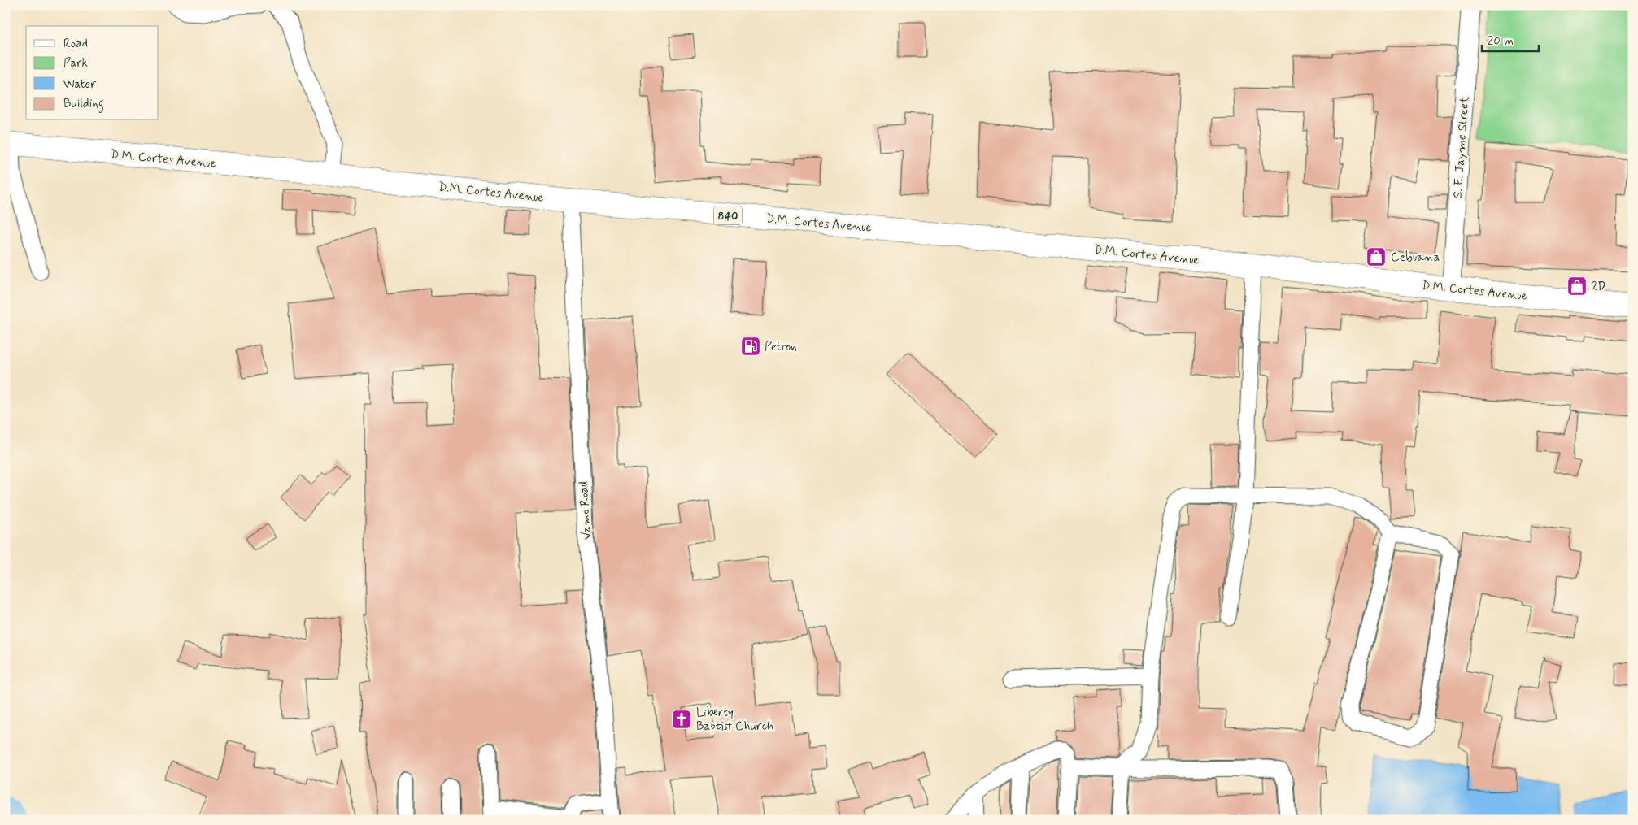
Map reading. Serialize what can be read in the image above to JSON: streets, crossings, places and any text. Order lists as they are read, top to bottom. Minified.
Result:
{"streets":{"highway":["D.M. Cortes Avenue","840"],"street":["S. E. Jayme Street","Vamo Road"]},"crossings":[["S. E. Jayme Street","D.M. Cortes Avenue"],["D.M. Cortes Avenue","Vamo Road"]],"places":{"shop":["Cebuana","RD"],"fuel station":["Petron"],"church":["Liberty Baptist Church"]},"legend":["Road","Park","Water","Building"],"scale_bar":"20 m"}
